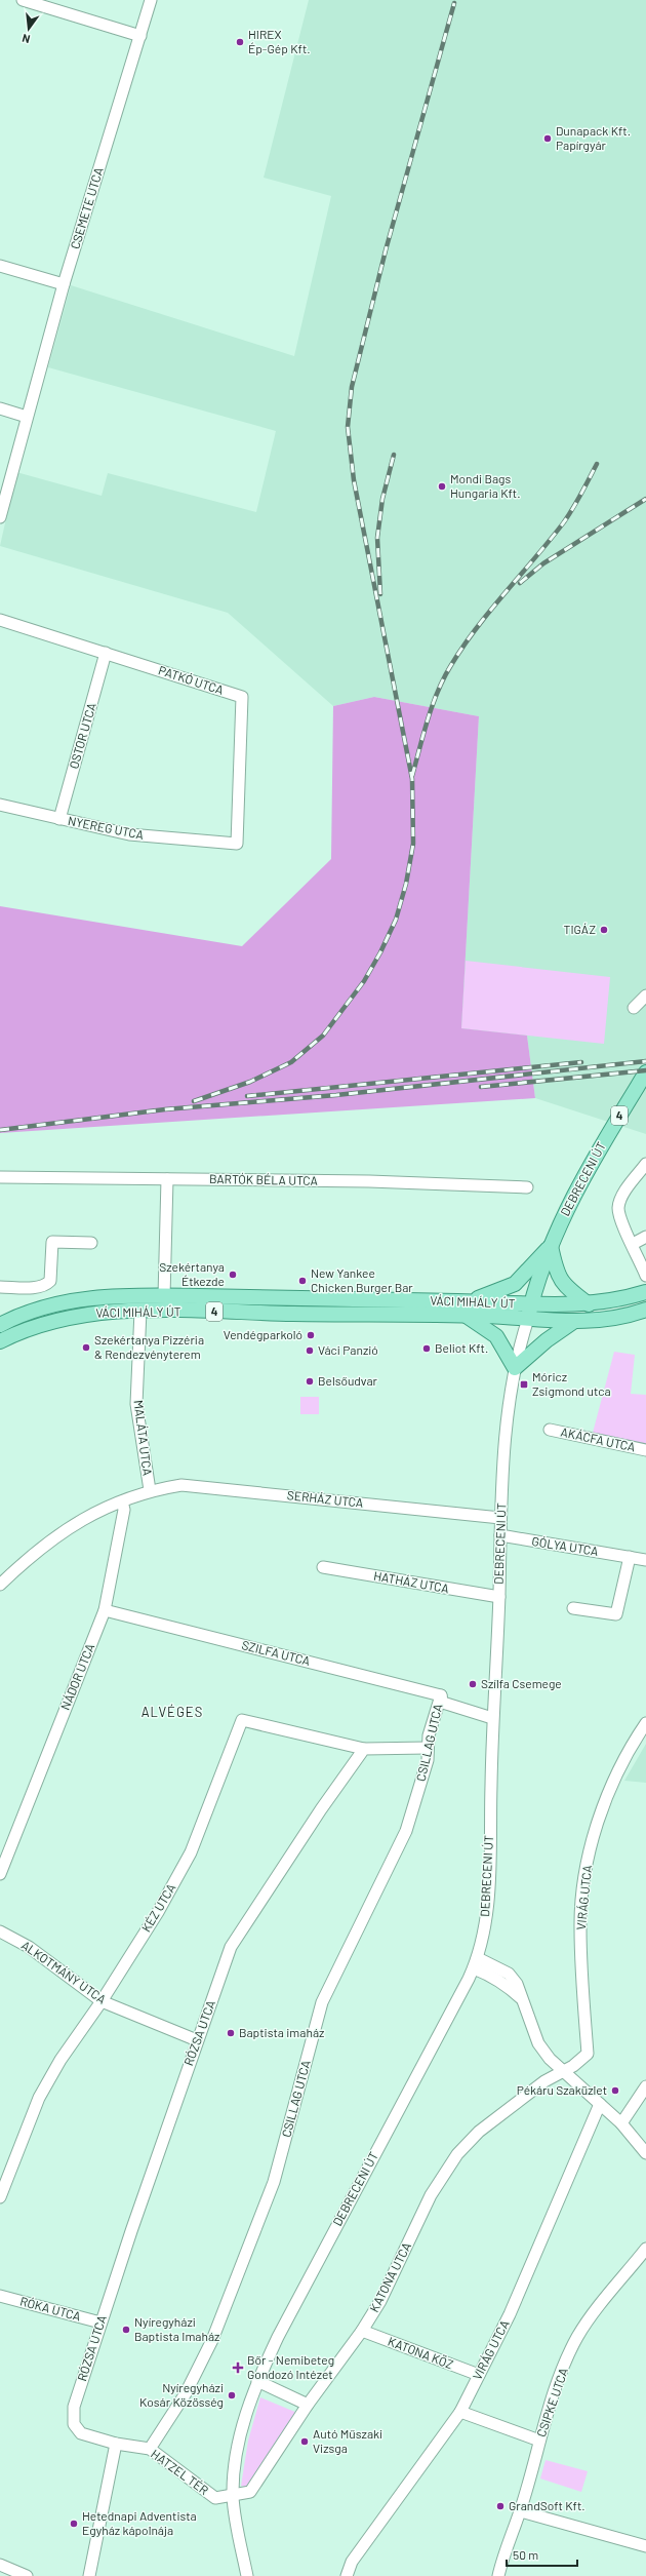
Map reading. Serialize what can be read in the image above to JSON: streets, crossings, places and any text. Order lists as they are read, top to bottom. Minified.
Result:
{"streets":{"main road":["4","DEBRECENI ÚT","VÁCI MIHÁLY ÚT"],"street":["CSEMETE UTCA","PATKÓ UTCA","OSTOR UTCA","NYEREG UTCA","BARTÓK BÉLA UTCA","MALÁTA UTCA","AKÁCFA UTCA","SERHÁZ UTCA","GÓLYA UTCA","HATHÁZ UTCA","SZILFA UTCA","NÁDOR UTCA","CSILLAG UTCA","VIRÁG UTCA","KÉZ UTCA","ALKOTMÁNY UTCA","RÓZSA UTCA","KATONA UTCA","RÓKA UTCA","KATONA KÖZ","CSIPKE UTCA","HATZEL TÉR"]},"crossings":[["PATKÓ UTCA","OSTOR UTCA"],["PATKÓ UTCA","NYEREG UTCA"],["OSTOR UTCA","NYEREG UTCA"],["DEBRECENI ÚT","VÁCI MIHÁLY ÚT"],["DEBRECENI ÚT","SERHÁZ UTCA"],["DEBRECENI ÚT","GÓLYA UTCA"],["DEBRECENI ÚT","HATHÁZ UTCA"],["DEBRECENI ÚT","SZILFA UTCA"],["DEBRECENI ÚT","KATONA UTCA"],["DEBRECENI ÚT","HATZEL TÉR"],["VÁCI MIHÁLY ÚT","MALÁTA UTCA"],["MALÁTA UTCA","SERHÁZ UTCA"],["SZILFA UTCA","NÁDOR UTCA"],["SZILFA UTCA","CSILLAG UTCA"],["CSILLAG UTCA","HATZEL TÉR"],["VIRÁG UTCA","KATONA UTCA"],["VIRÁG UTCA","KATONA KÖZ"],["KÉZ UTCA","ALKOTMÁNY UTCA"],["KÉZ UTCA","RÓZSA UTCA"],["ALKOTMÁNY UTCA","RÓZSA UTCA"],["RÓZSA UTCA","RÓKA UTCA"],["RÓZSA UTCA","HATZEL TÉR"],["KATONA UTCA","KATONA KÖZ"],["KATONA UTCA","HATZEL TÉR"]],"districts":["ALVÉGES"],"places":{"other":["HIREX Ép-Gép Kft.","Dunapack Kft. Papírgyár","Mondi Bags Hungaria Kft.","TIGÁZ","Szekértanya Étkezde","New Yankee Chicken Burger Bar","Vendégparkoló","Szekértanya Pizzéria & Rendezvényterem","Beliot Kft.","Váci Panzió","Belsőudvar","Szílfa Csemege","Baptista imaház","Pékáru Szaküzlet","Nyíregyházi Baptista Imaház","Nyíregyházi Kosár Közösség","Autó Műszaki Vizsga","GrandSoft Kft.","Hetednapi Adventista Egyház kápolnája"],"transit":["Móricz Zsigmond utca"],"health":["Bőr - Nemibeteg Gondozó Intézet"]},"scale_bar":"50 m","north":"bottom"}
